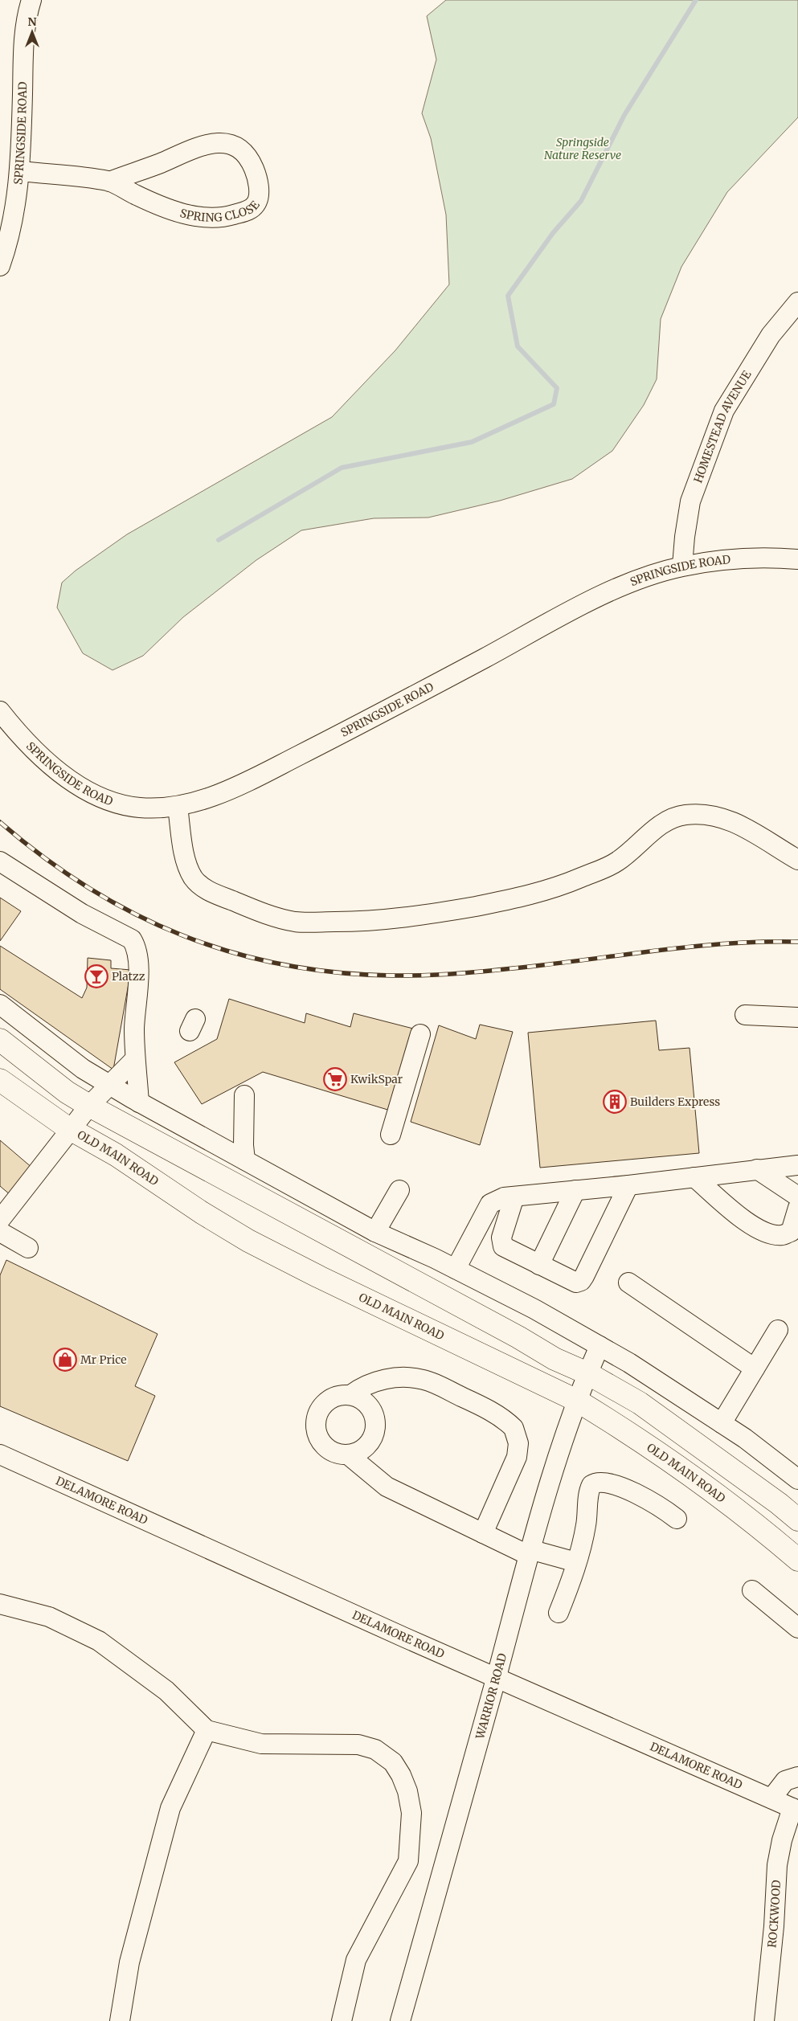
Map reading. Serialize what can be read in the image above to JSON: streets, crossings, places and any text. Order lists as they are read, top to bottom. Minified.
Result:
{"streets":{"main road":["OLD MAIN ROAD"],"street":["SPRINGSIDE ROAD","SPRING CLOSE","HOMESTEAD AVENUE","DELAMORE ROAD","WARRIOR ROAD","ROCKWOOD"]},"crossings":[["SPRINGSIDE ROAD","SPRING CLOSE"],["SPRINGSIDE ROAD","HOMESTEAD AVENUE"],["OLD MAIN ROAD","WARRIOR ROAD"],["DELAMORE ROAD","WARRIOR ROAD"],["DELAMORE ROAD","ROCKWOOD"]],"parks":["Springside Nature Reserve"],"places":{"bar":["Platzz"],"supermarket":["KwikSpar"],"building":["Builders Express"],"shop":["Mr Price"]},"north":"top"}
